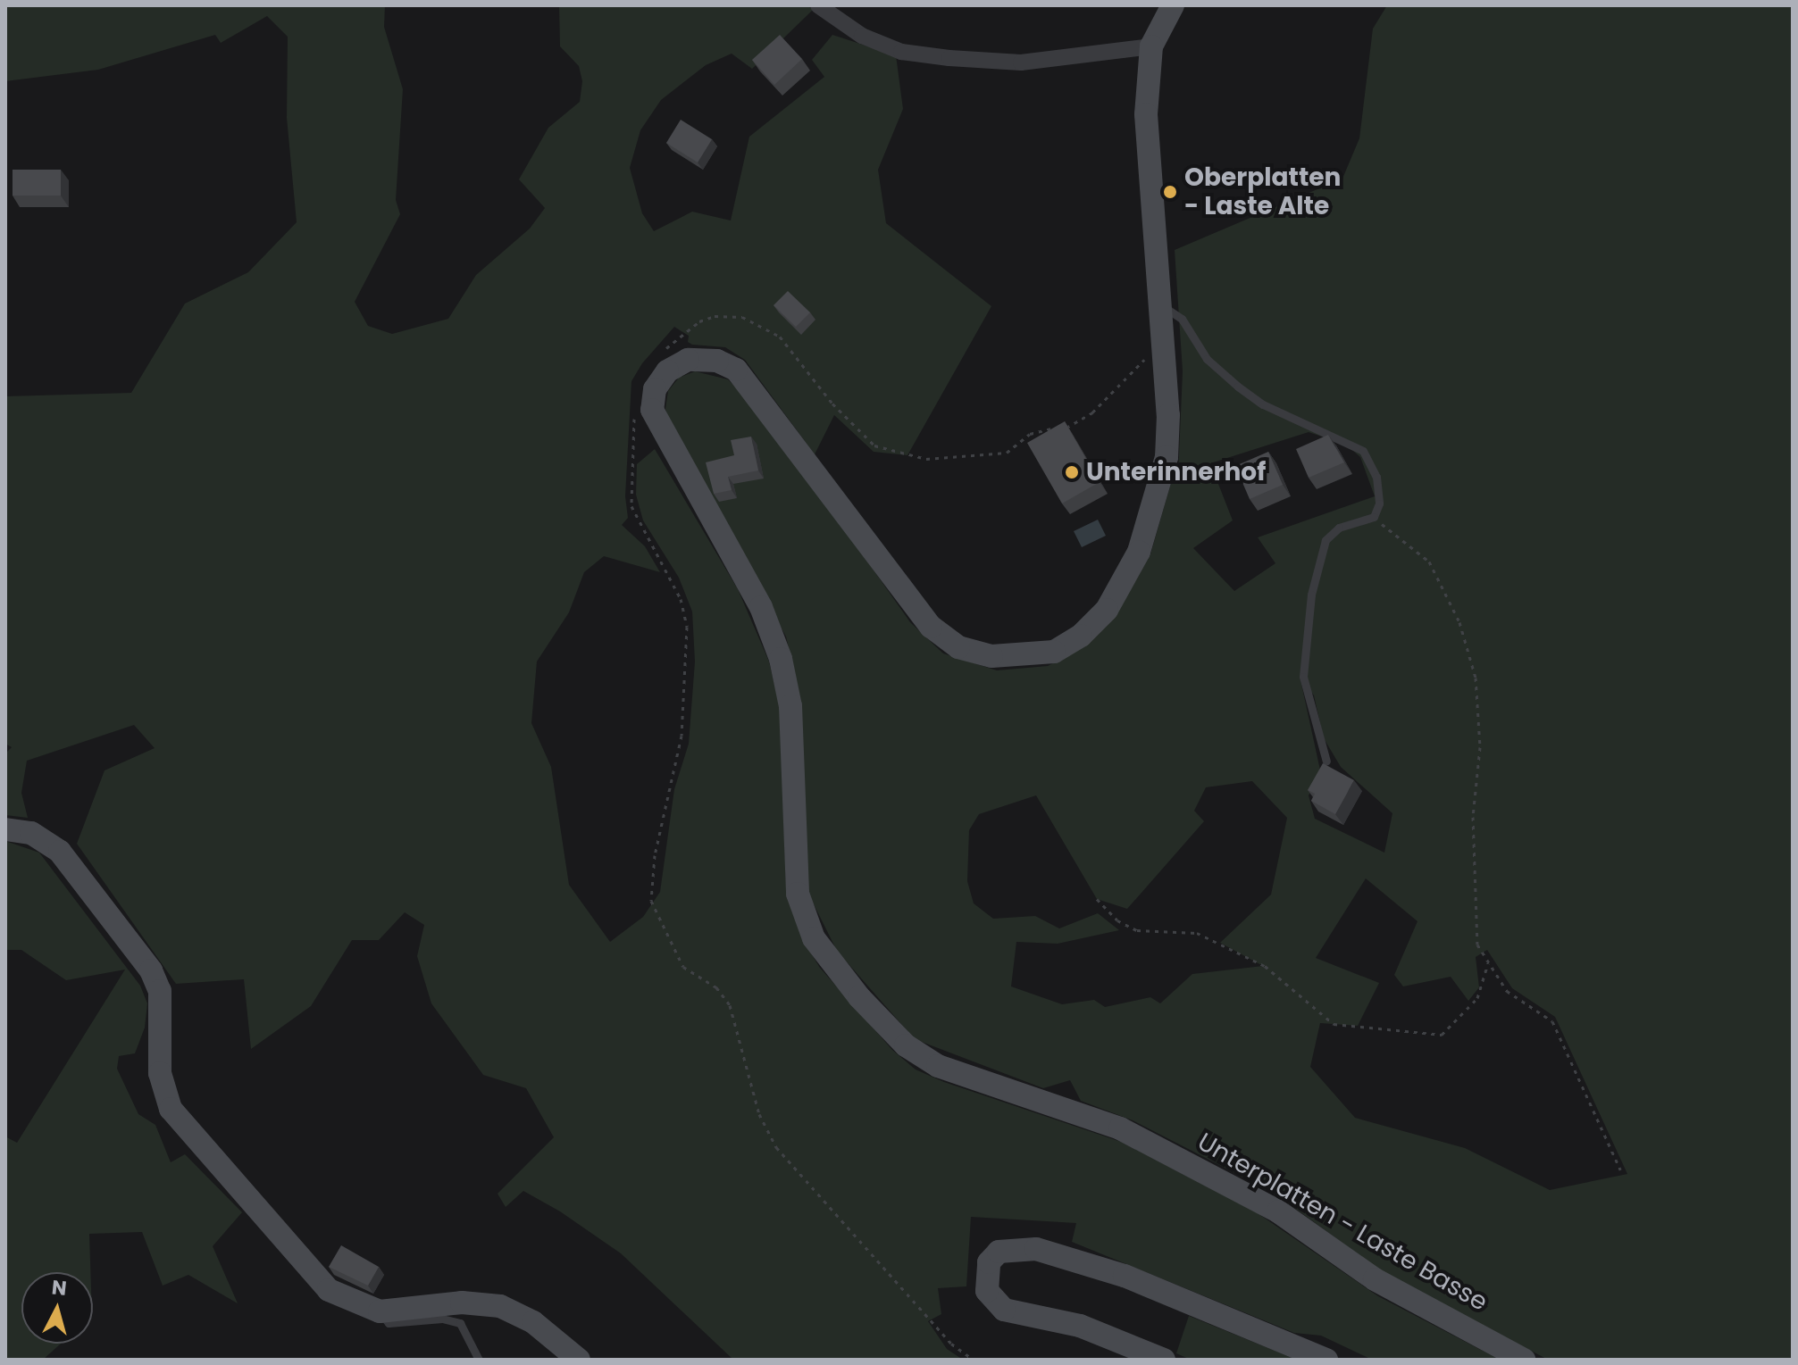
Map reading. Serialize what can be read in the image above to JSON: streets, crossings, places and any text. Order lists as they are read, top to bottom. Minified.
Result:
{"streets":{"main road":["Unterplatten - Laste Basse"]},"places":["Oberplatten - Laste Alte","Unterinnerhof"],"north":"top"}
